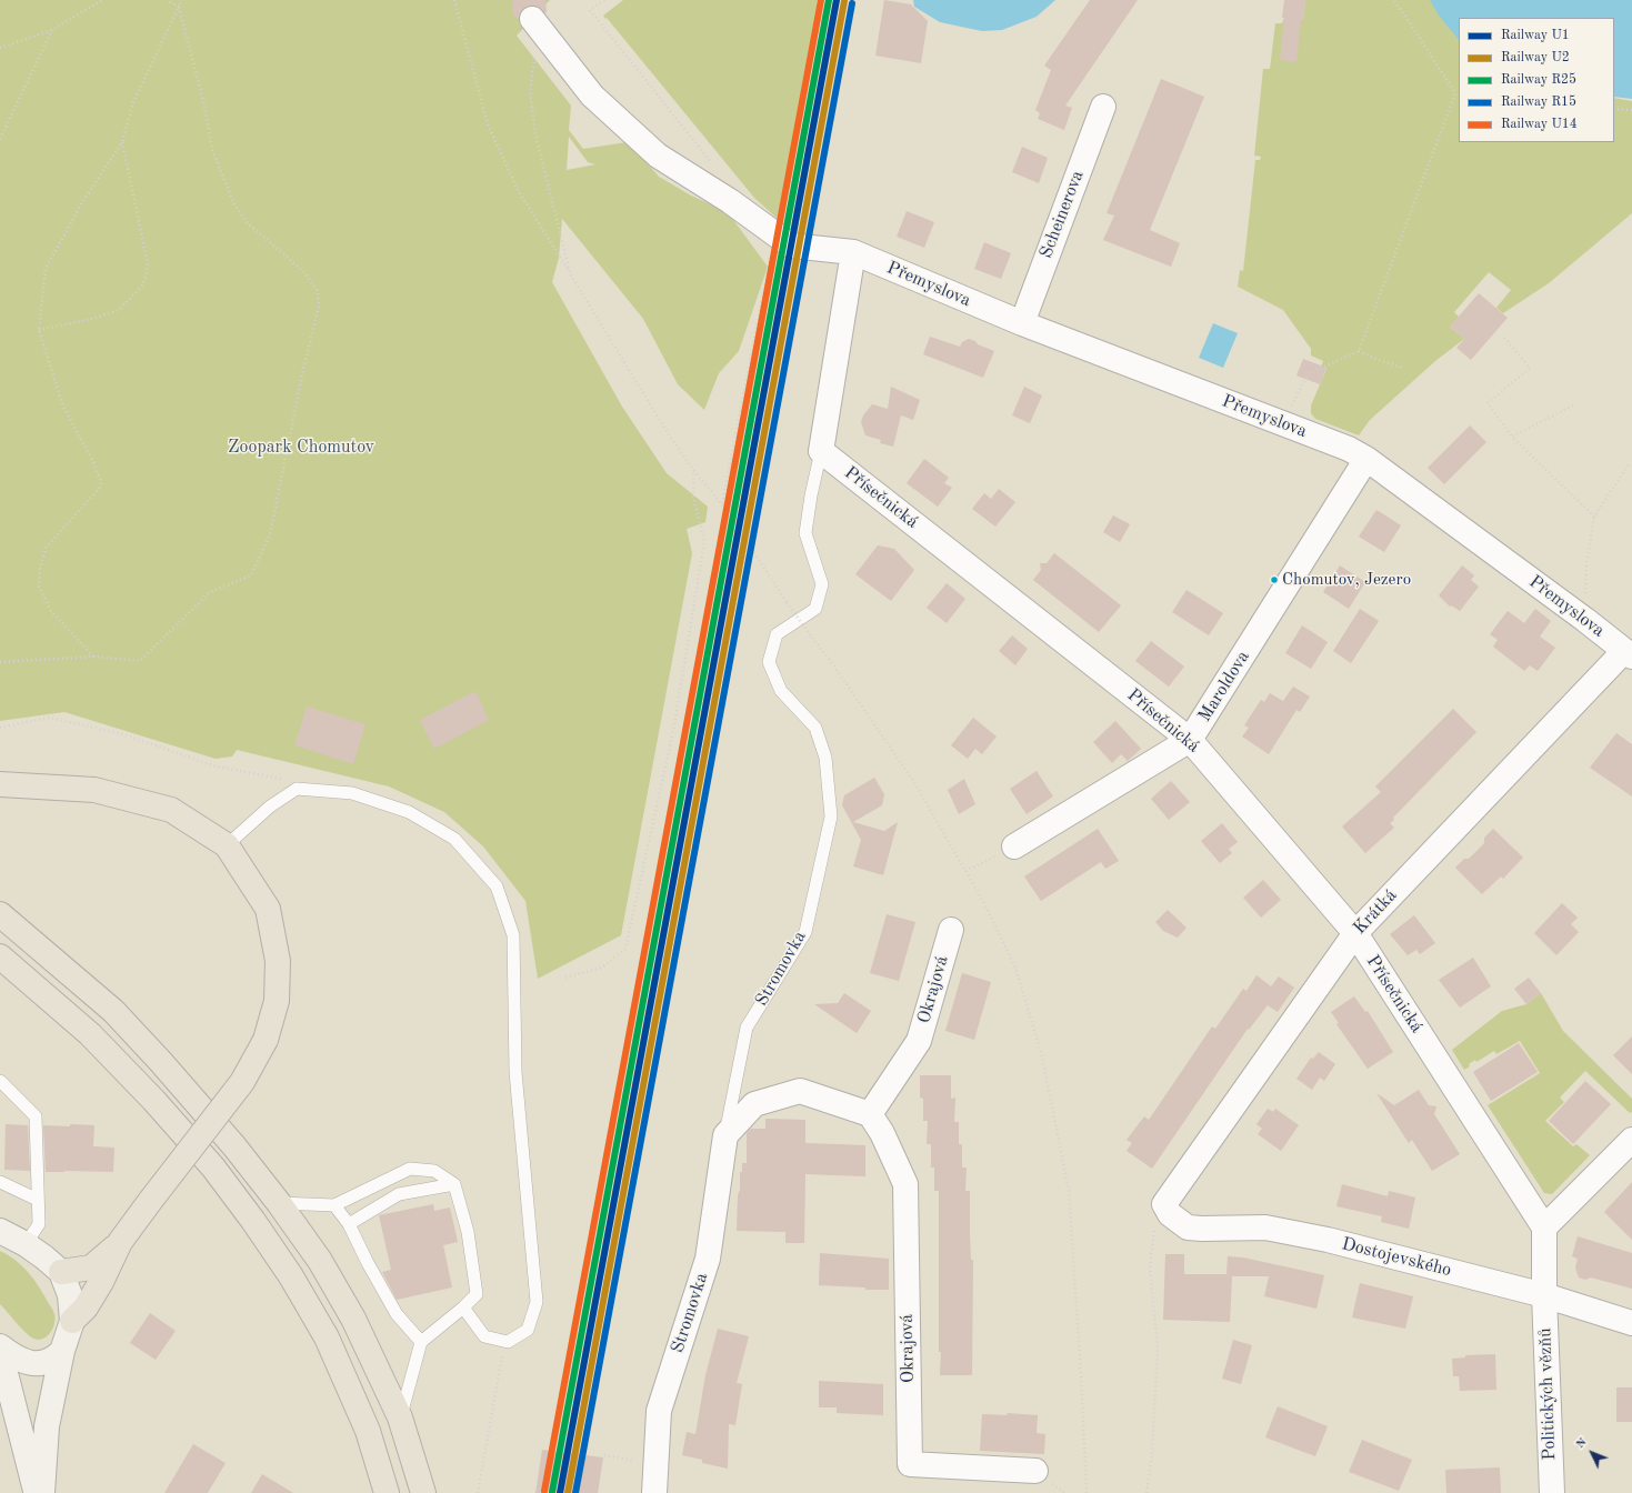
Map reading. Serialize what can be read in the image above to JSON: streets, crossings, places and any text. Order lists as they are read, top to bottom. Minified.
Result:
{"streets":{"street":["Scheinerova","Přemyslova","Přísečnická","Maroldova","Krátká","Stromovka","Okrajová","Dostojevského","Politických vězňů"]},"crossings":[["Scheinerova","Přemyslova"],["Přemyslova","Maroldova"],["Přemyslova","Krátká"],["Přísečnická","Maroldova"],["Přísečnická","Krátká"],["Přísečnická","Stromovka"],["Přísečnická","Politických vězňů"],["Krátká","Dostojevského"],["Dostojevského","Politických vězňů"]],"parks":["Zoopark Chomutov"],"places":["Chomutov, Jezero"],"lines":["rail line U1","rail line R25","rail line U14","rail line U2","rail line R15"],"legend":["Railway U1","Railway U2","Railway R25","Railway R15","Railway U14"],"north":"top left"}
